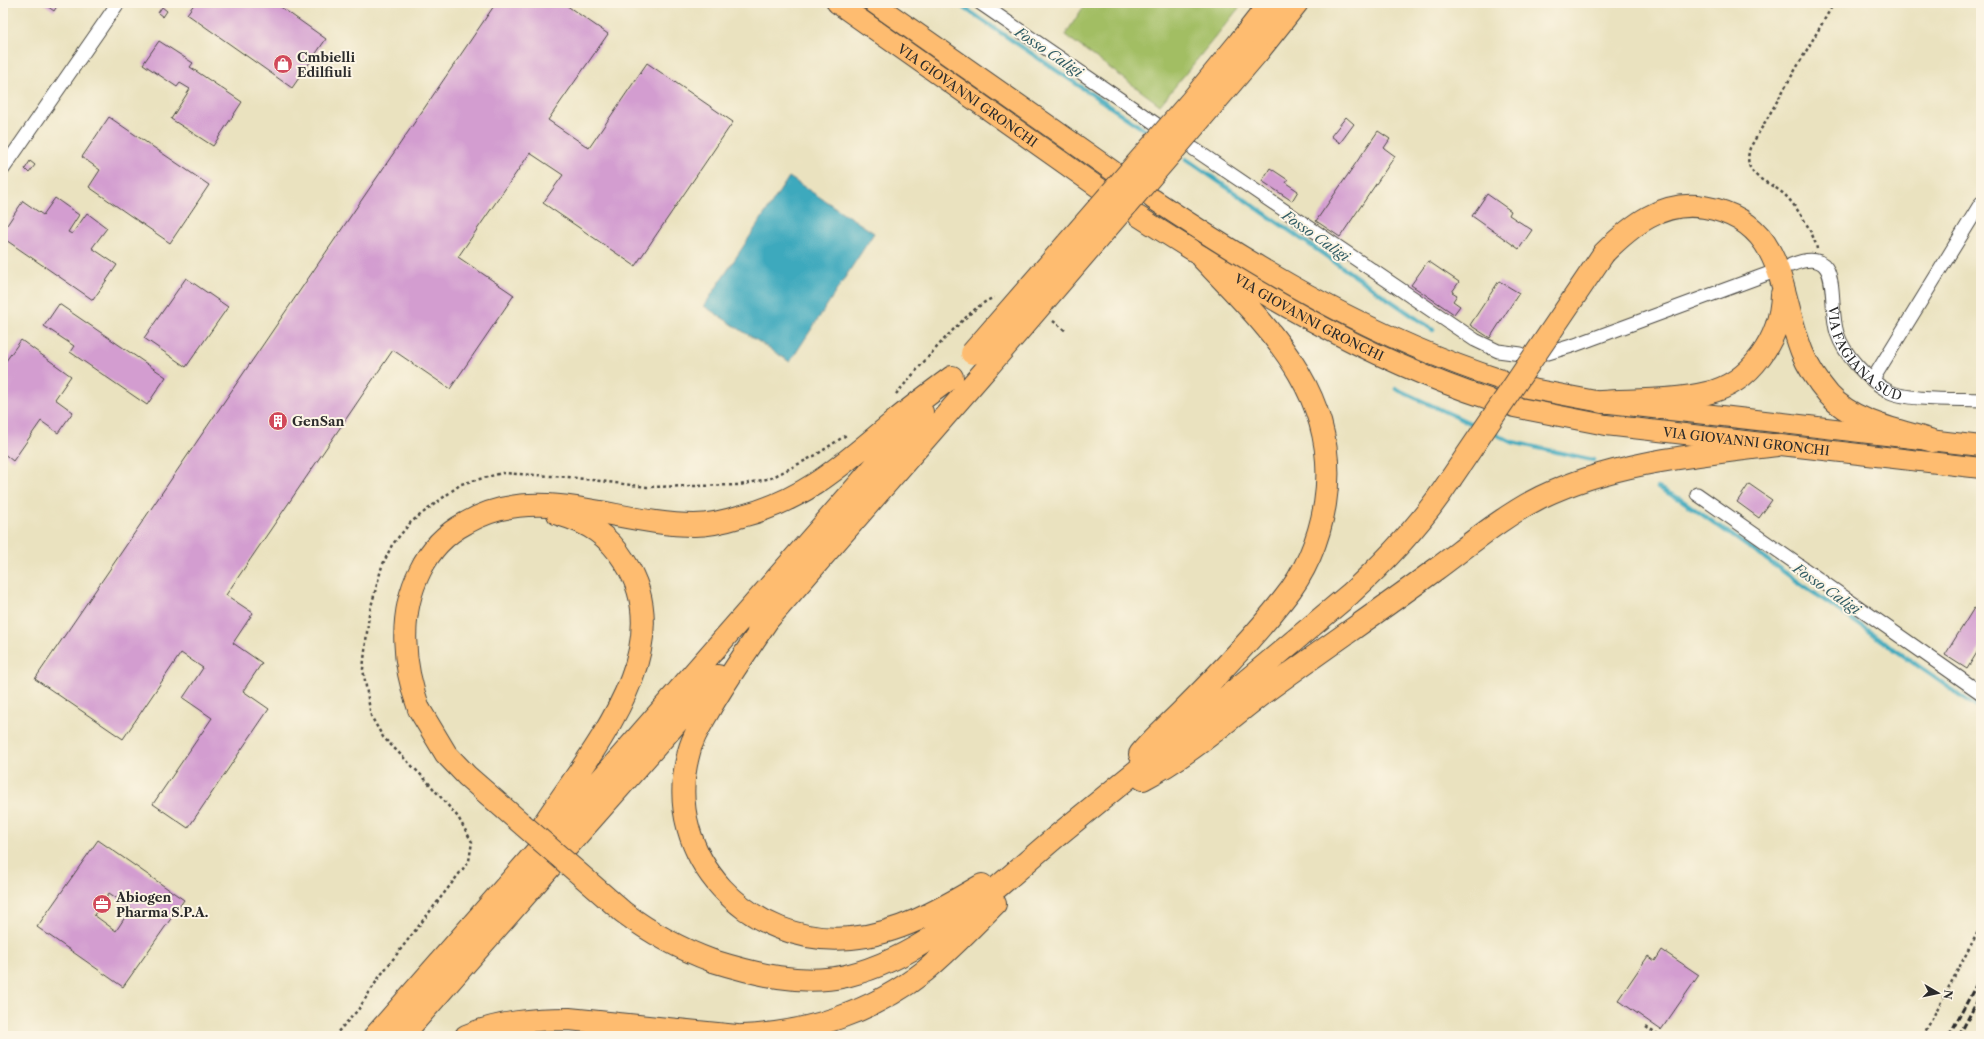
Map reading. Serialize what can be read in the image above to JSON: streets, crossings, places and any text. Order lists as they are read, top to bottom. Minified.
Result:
{"streets":{"main road":["VIA GIOVANNI GRONCHI"],"street":["VIA FAGIANA SUD"]},"water":["Fosso Caligi"],"places":{"shop":["Cmbielli Edilfiuli"],"building":["GenSan"],"office":["Abiogen Pharma S.P.A."]},"north":"right"}
